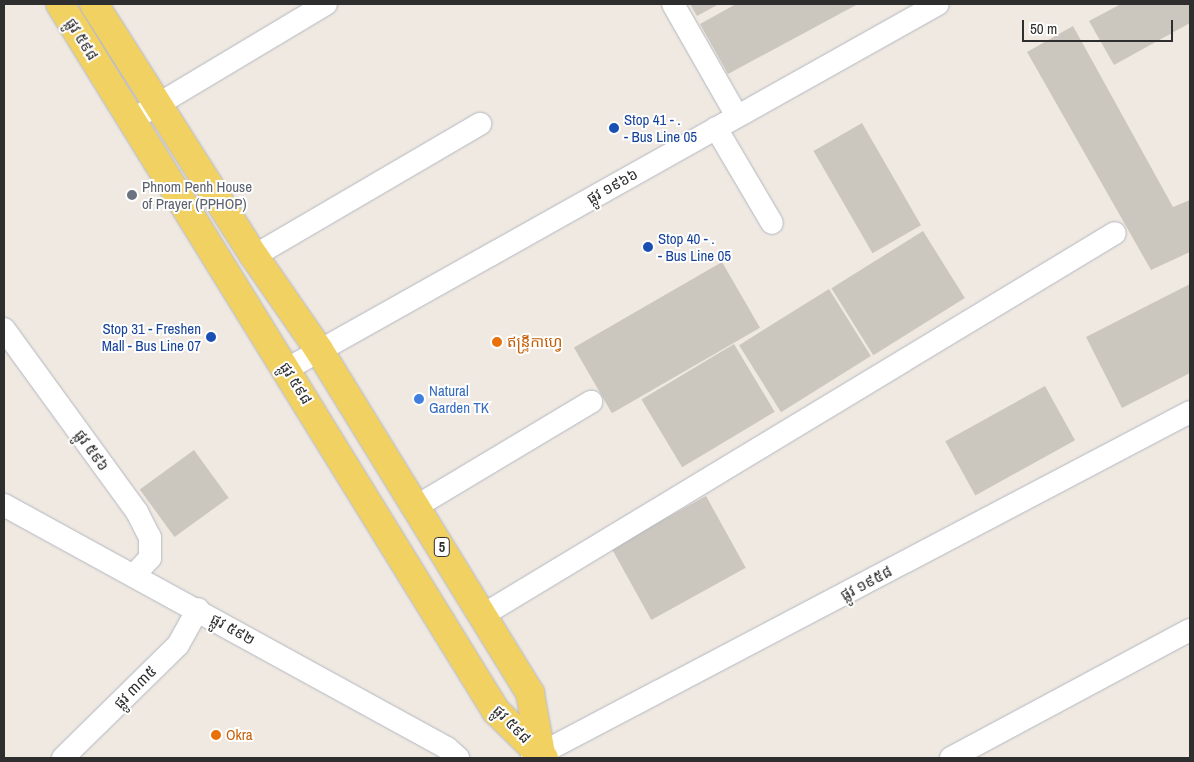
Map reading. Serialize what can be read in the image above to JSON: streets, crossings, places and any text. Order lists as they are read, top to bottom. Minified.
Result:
{"streets":{"main road":["ផ្លូវ ៥៩៨","5"],"street":["ផ្លូវ ១៩៦៦","ផ្លូវ ៥៩៦","ផ្លូវ ១៩៥៨","ផ្លូវ ៥៩២","ផ្លូវ ៣៣៥"]},"crossings":[["ផ្លូវ ៥៩៨","ផ្លូវ ១៩៦៦"],["ផ្លូវ ៥៩៨","ផ្លូវ ១៩៥៨"],["ផ្លូវ ៥៩៦","ផ្លូវ ៥៩២"],["ផ្លូវ ៥៩២","ផ្លូវ ៣៣៥"]],"places":["Stop 41 - . - Bus Line 05","Phnom Penh House of Prayer (PPHOP)","Stop 40 - . - Bus Line 05","Stop 31 - Freshen Mall - Bus Line 07","ឥន្ទ្រីកាហ្វេ","Natural Garden TK","Okra"],"scale_bar":"50 m"}
